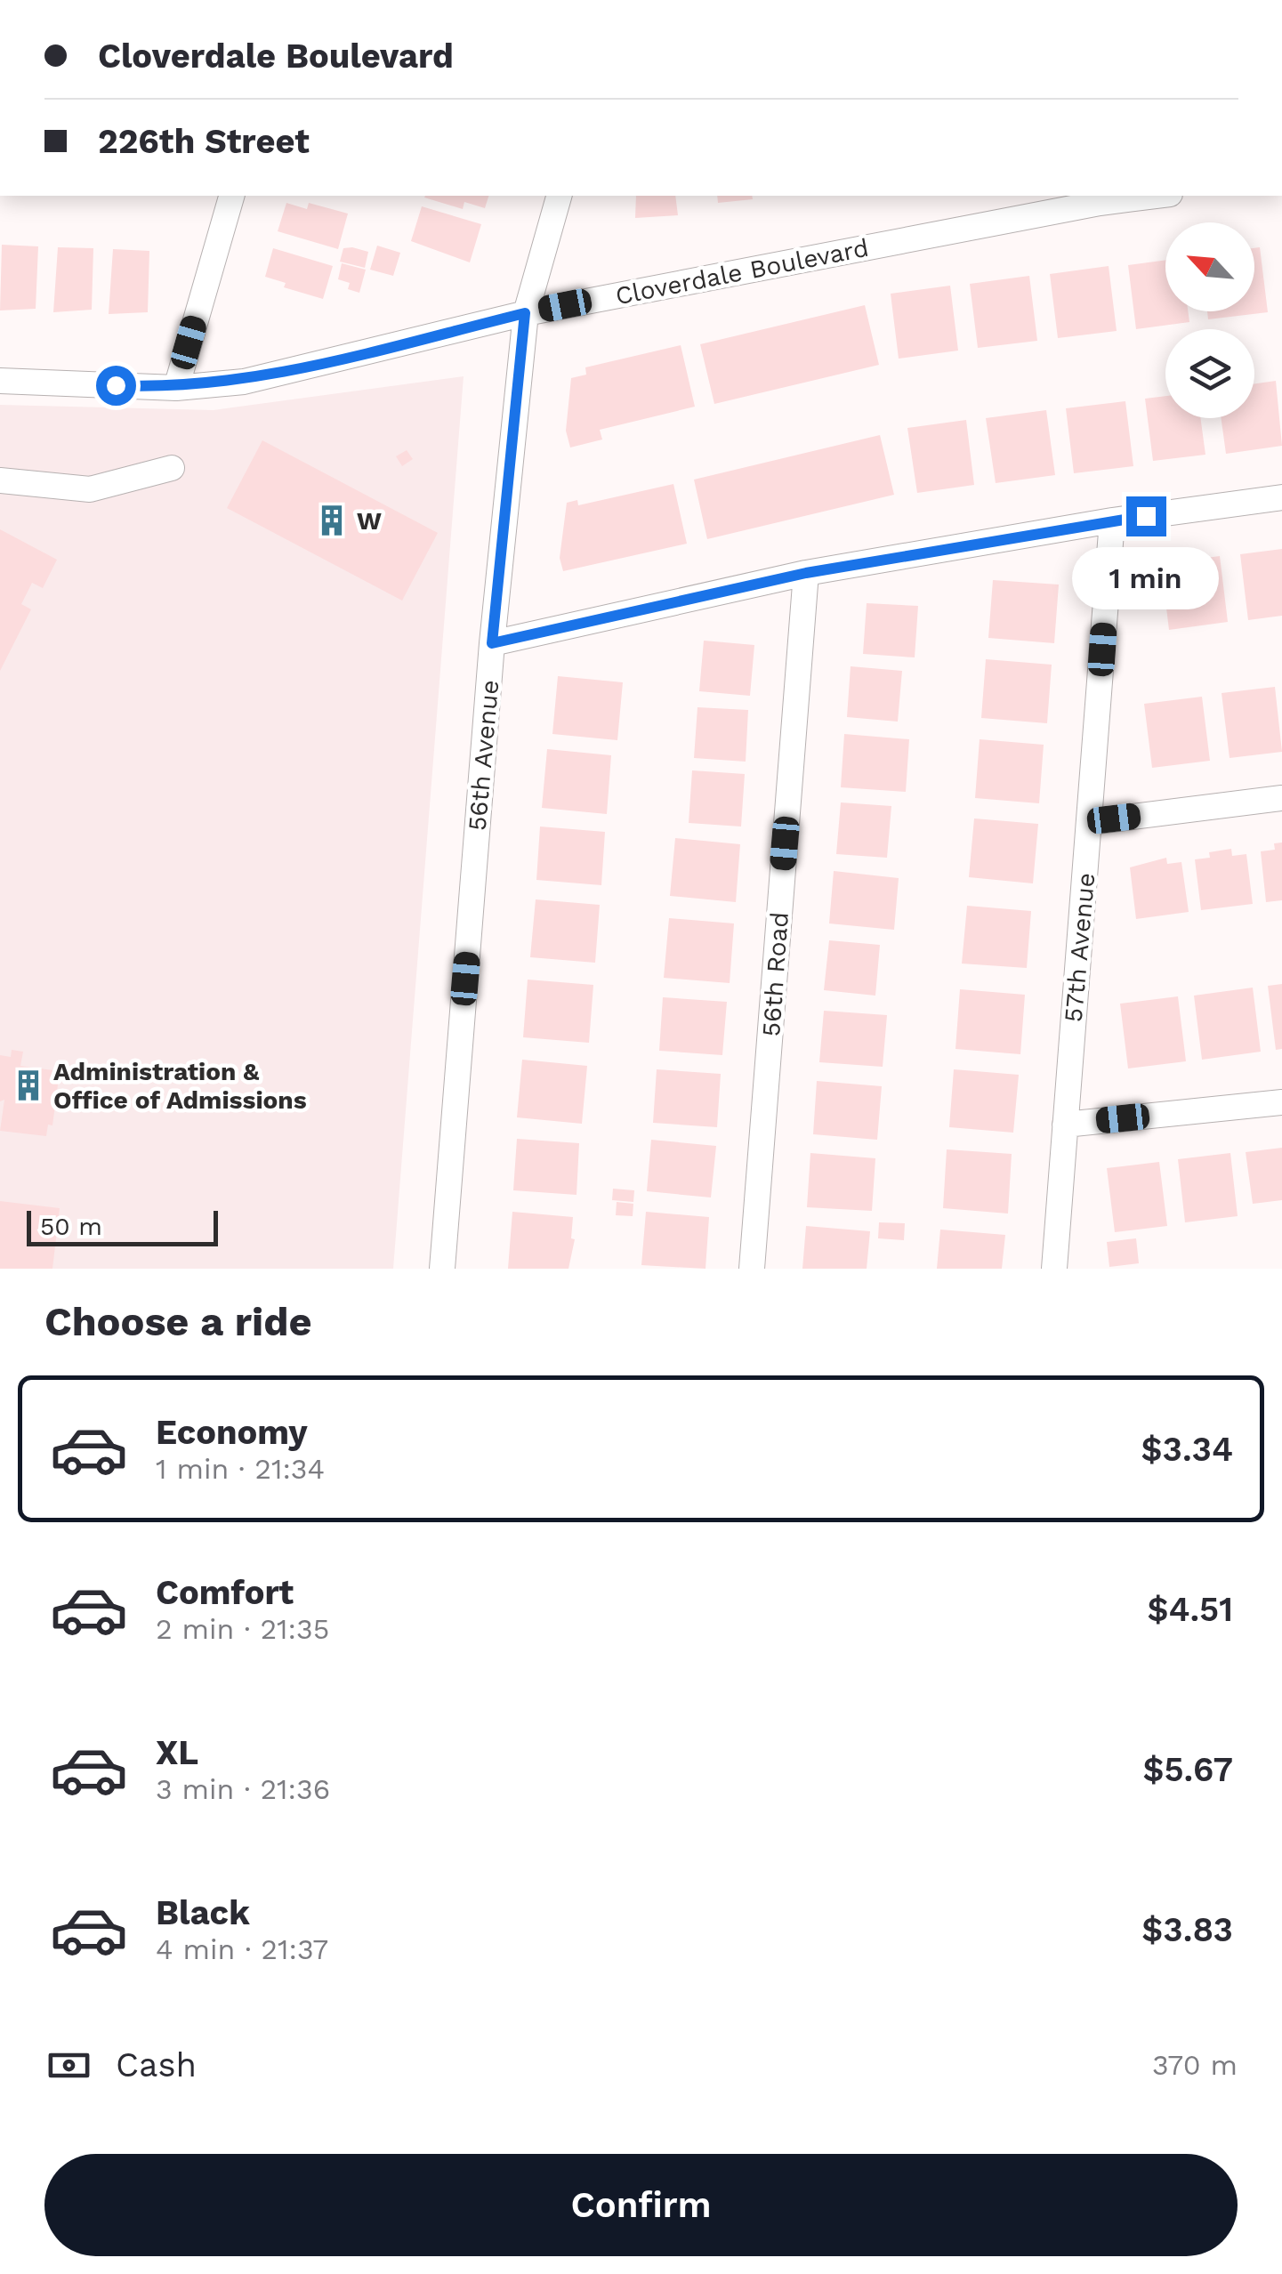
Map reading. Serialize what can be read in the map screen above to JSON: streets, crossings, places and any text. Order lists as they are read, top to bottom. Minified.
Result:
{"streets":{"street":["Cloverdale Boulevard","56th Avenue","57th Avenue","56th Road"]},"crossings":[["Cloverdale Boulevard","56th Avenue"]],"places":{"building":["W","Administration & Office of Admissions"]},"scale_bar":"50 m","north":"top left","page":{"banner":["Cloverdale Boulevard","226th Street"],"bubble":"1 min","scale":"50 m","heading":"Choose a ride","list":[{"name":"Economy","note":"1 min · 21:34","value":"$3.34"},{"name":"Comfort","note":"2 min · 21:35","value":"$4.51"},{"name":"XL","note":"3 min · 21:36","value":"$5.67"},{"name":"Black","note":"4 min · 21:37","value":"$3.83"}],"pay":["Cash","370 m"],"buttons":"Confirm"}}
